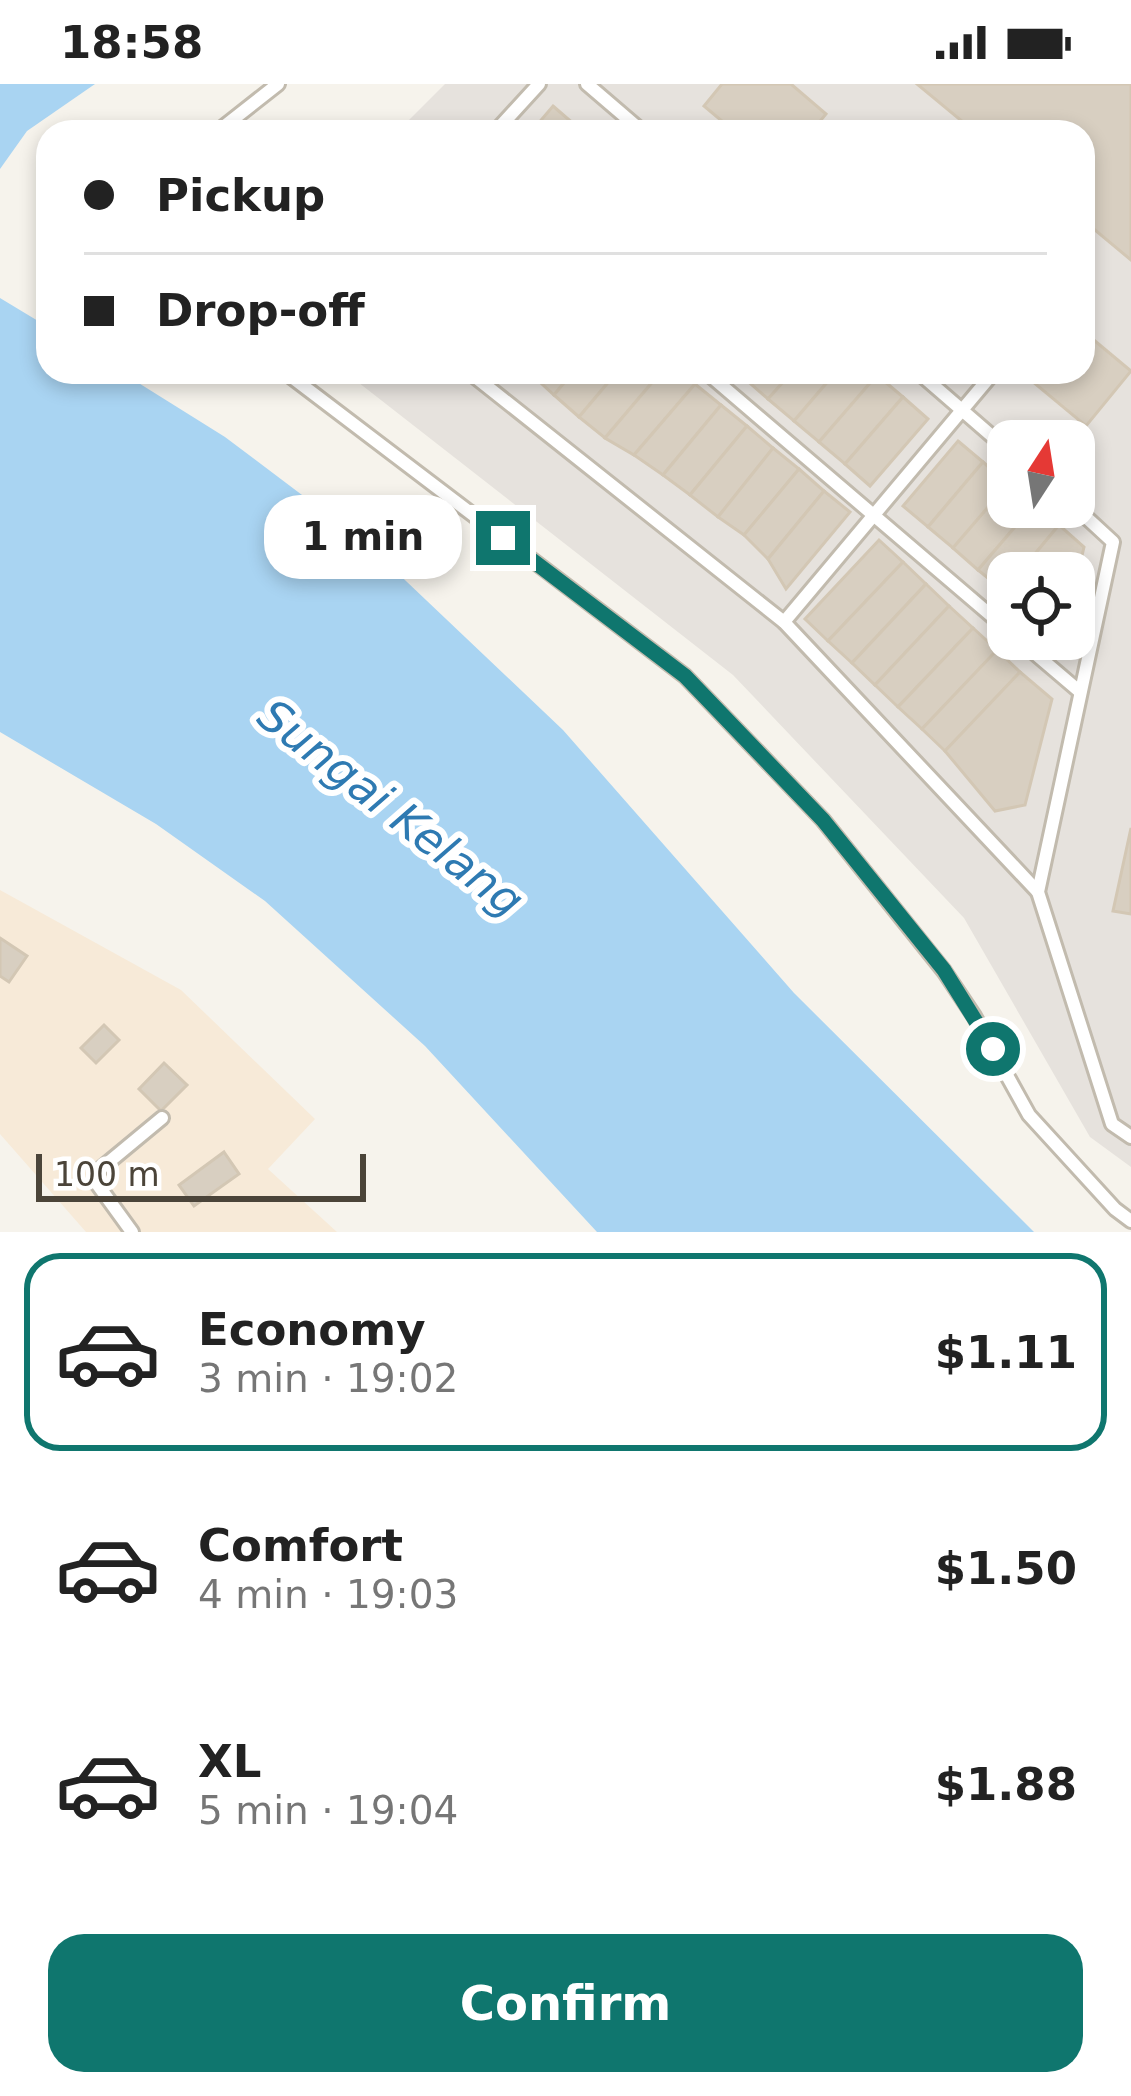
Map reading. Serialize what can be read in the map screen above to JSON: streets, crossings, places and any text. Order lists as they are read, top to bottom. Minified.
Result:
{"water":["Sungai Kelang"],"scale_bar":"100 m","north":"top","page":{"status":"18:58","banner":["Pickup","Drop-off"],"bubble":"1 min","scale":"100 m","list":[{"name":"Economy","note":"3 min · 19:02","value":"$1.11"},{"name":"Comfort","note":"4 min · 19:03","value":"$1.50"},{"name":"XL","note":"5 min · 19:04","value":"$1.88"}],"buttons":"Confirm"}}
